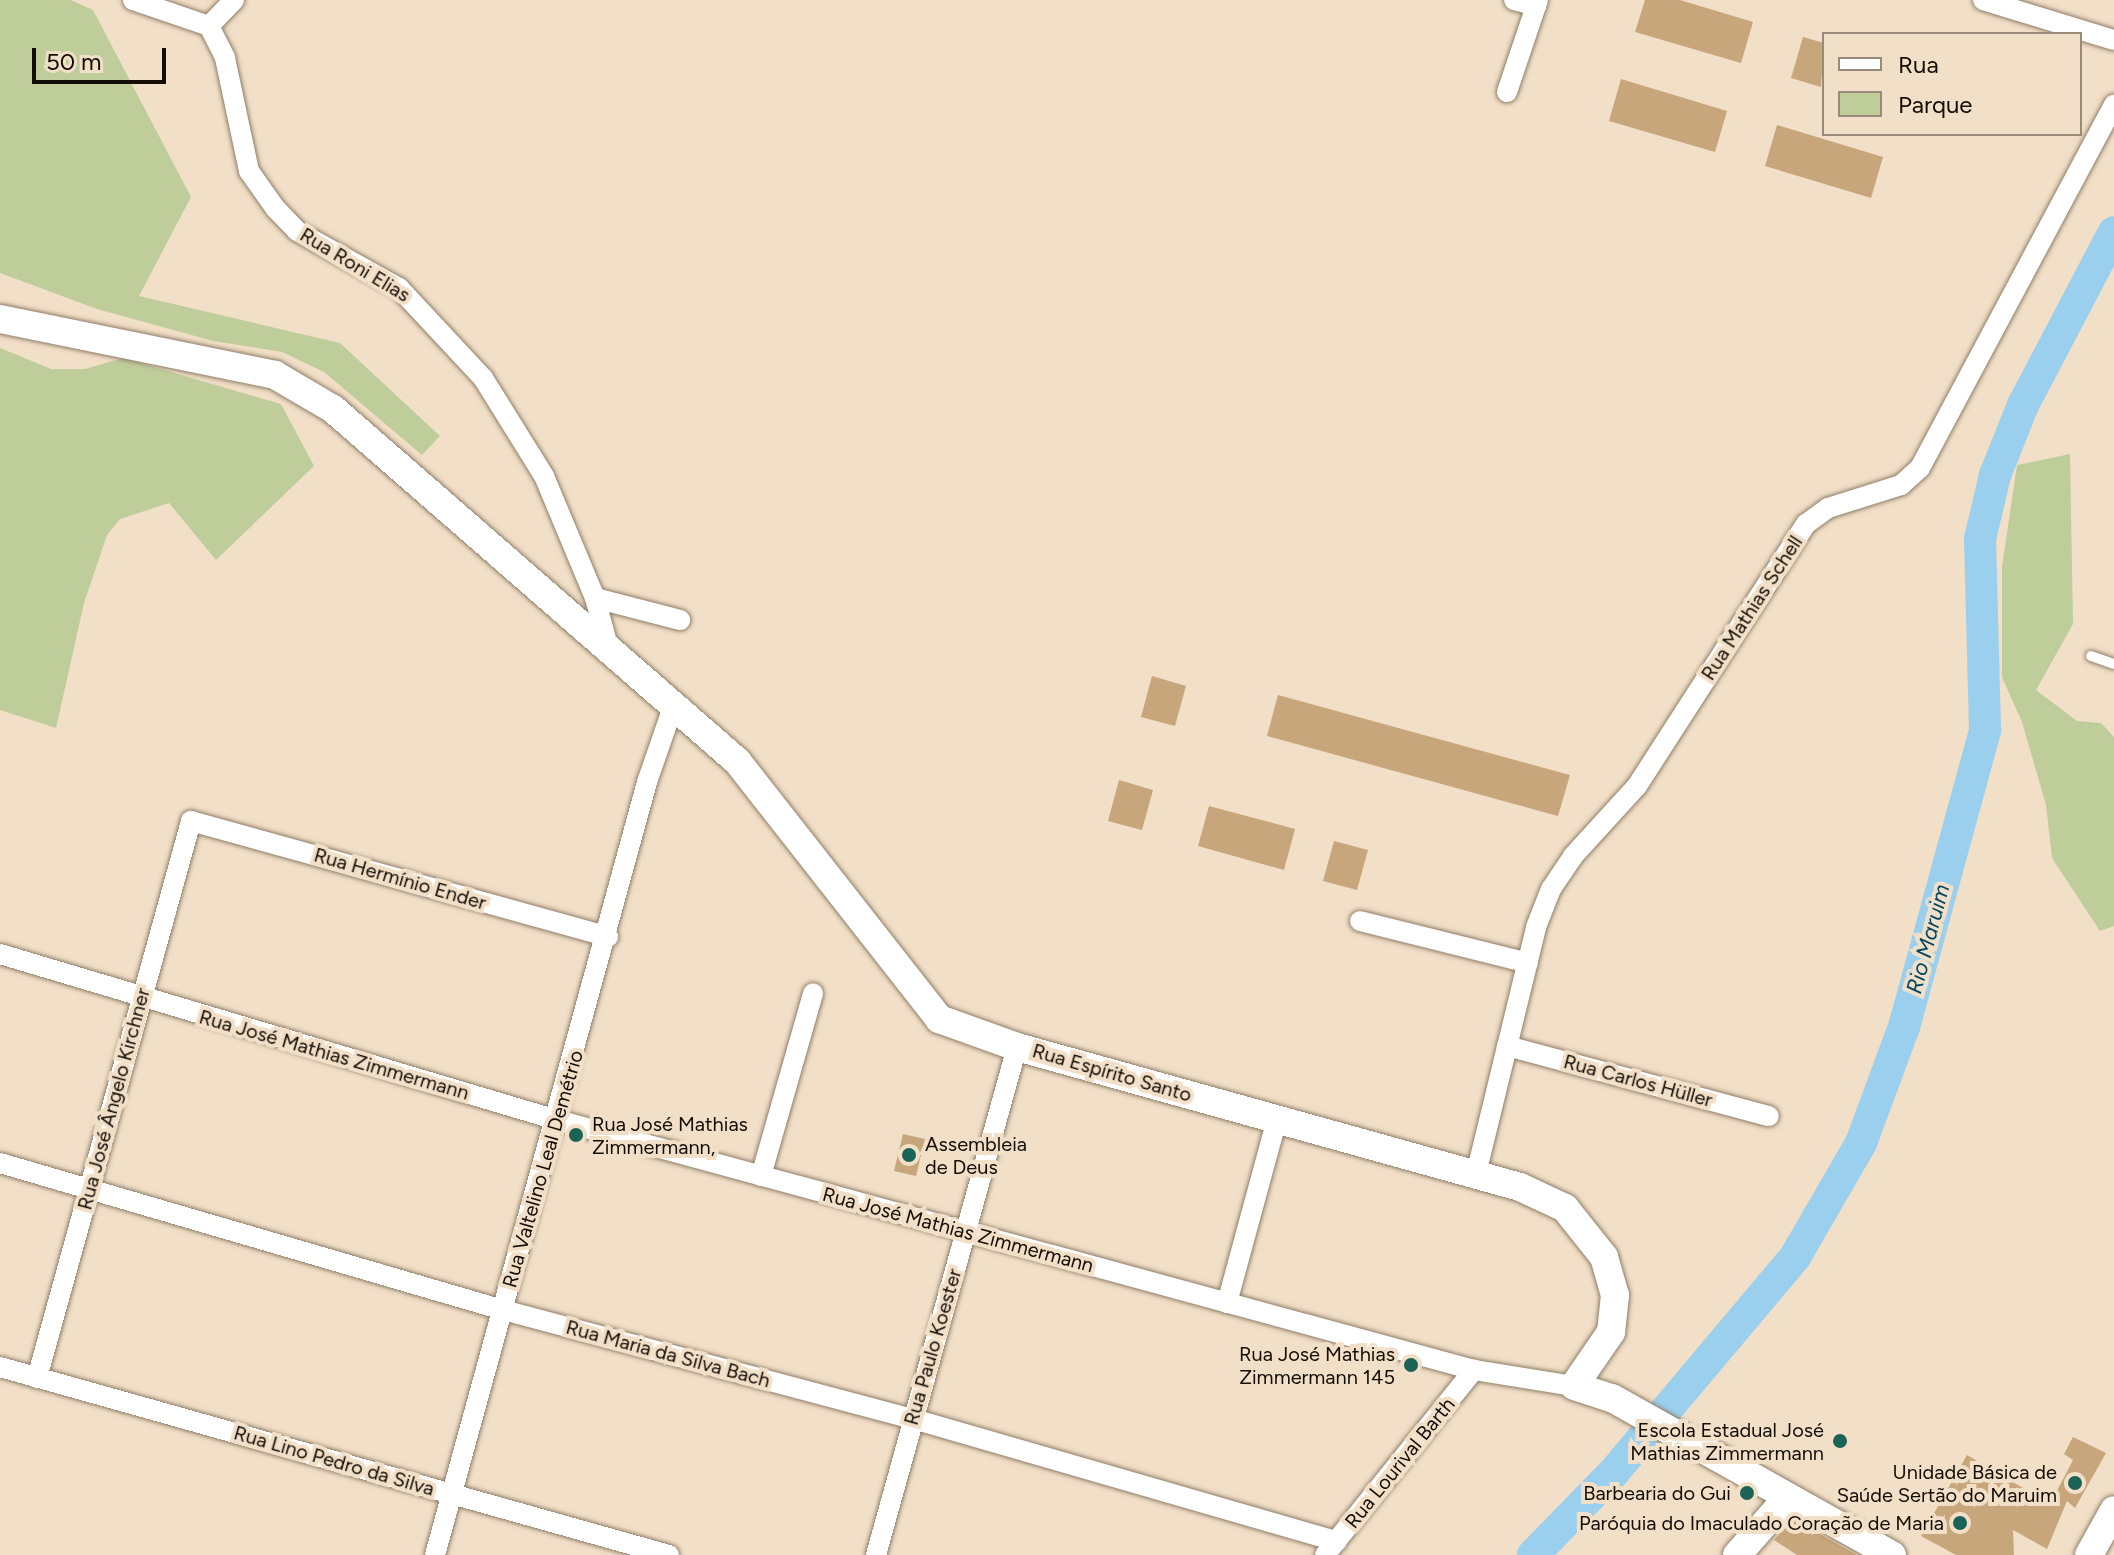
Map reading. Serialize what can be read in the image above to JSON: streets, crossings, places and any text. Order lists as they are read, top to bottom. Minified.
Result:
{"streets":{"street":["Rua Roni Elias","Rua Mathias Schell","Rua Hermínio Ender","Rua José Mathias Zimmermann","Rua Espírito Santo","Rua Carlos Hüller","Rua José Ângelo Kirchner","Rua Valtelino Leal Demétrio","Rua Paulo Koester","Rua Maria da Silva Bach","Rua Lino Pedro da Silva","Rua Lourival Barth"]},"crossings":[["Rua Roni Elias","Rua Espírito Santo"],["Rua Mathias Schell","Rua Espírito Santo"],["Rua Mathias Schell","Rua Carlos Hüller"],["Rua Hermínio Ender","Rua José Ângelo Kirchner"],["Rua Hermínio Ender","Rua Valtelino Leal Demétrio"],["Rua José Mathias Zimmermann","Rua Espírito Santo"],["Rua José Mathias Zimmermann","Rua José Ângelo Kirchner"],["Rua José Mathias Zimmermann","Rua Valtelino Leal Demétrio"],["Rua José Mathias Zimmermann","Rua Paulo Koester"],["Rua José Mathias Zimmermann","Rua Lourival Barth"],["Rua Espírito Santo","Rua Valtelino Leal Demétrio"],["Rua Espírito Santo","Rua Paulo Koester"],["Rua José Ângelo Kirchner","Rua Maria da Silva Bach"],["Rua José Ângelo Kirchner","Rua Lino Pedro da Silva"],["Rua Valtelino Leal Demétrio","Rua Maria da Silva Bach"],["Rua Valtelino Leal Demétrio","Rua Lino Pedro da Silva"],["Rua Paulo Koester","Rua Maria da Silva Bach"],["Rua Maria da Silva Bach","Rua Lourival Barth"]],"water":["Rio Maruim"],"places":["Rua José Mathias Zimmermann,","Assembleia de Deus","Rua José Mathias Zimmermann 145","Escola Estadual José Mathias Zimmermann","Unidade Básica de Saúde Sertão do Maruim","Barbearia do Gui","Paróquia do Imaculado Coração de Maria"],"legend":["Rua","Parque"],"scale_bar":"50 m"}
